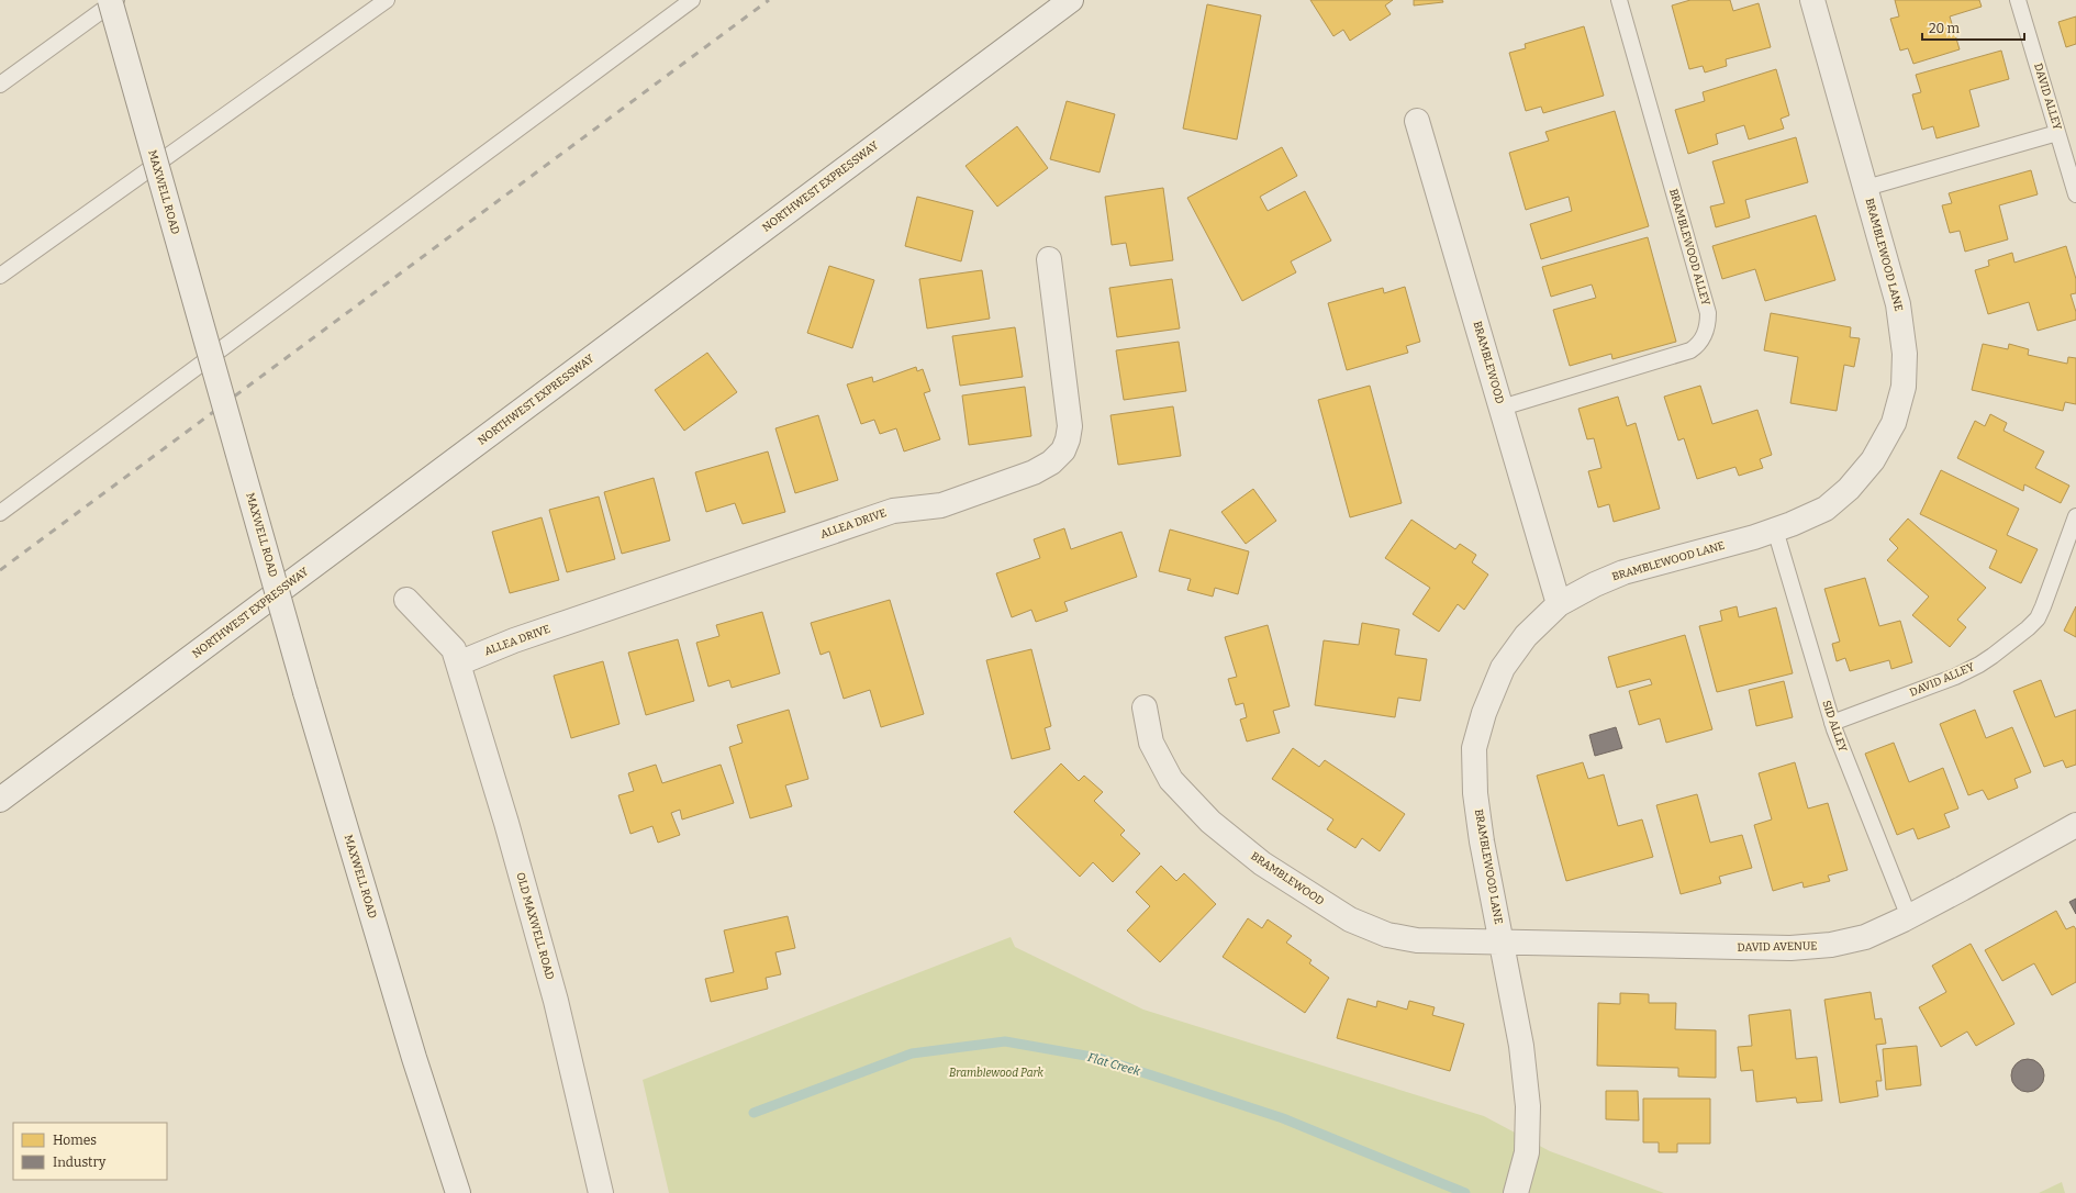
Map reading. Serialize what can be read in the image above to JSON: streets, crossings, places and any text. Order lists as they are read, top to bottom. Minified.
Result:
{"streets":{"street":["NORTHWEST EXPRESSWAY","MAXWELL ROAD","BRAMBLEWOOD LANE","BRAMBLEWOOD","ALLEA DRIVE","OLD MAXWELL ROAD","DAVID AVENUE"],"lane":["DAVID ALLEY","BRAMBLEWOOD ALLEY","SID ALLEY"]},"crossings":[["DAVID ALLEY","SID ALLEY"],["BRAMBLEWOOD ALLEY","BRAMBLEWOOD"],["BRAMBLEWOOD LANE","BRAMBLEWOOD"],["BRAMBLEWOOD LANE","SID ALLEY"],["BRAMBLEWOOD LANE","DAVID AVENUE"],["BRAMBLEWOOD","DAVID AVENUE"],["ALLEA DRIVE","OLD MAXWELL ROAD"],["SID ALLEY","DAVID AVENUE"]],"water":["Flat Creek"],"parks":["Bramblewood Park"],"legend":["Homes","Industry"],"scale_bar":"20 m"}
